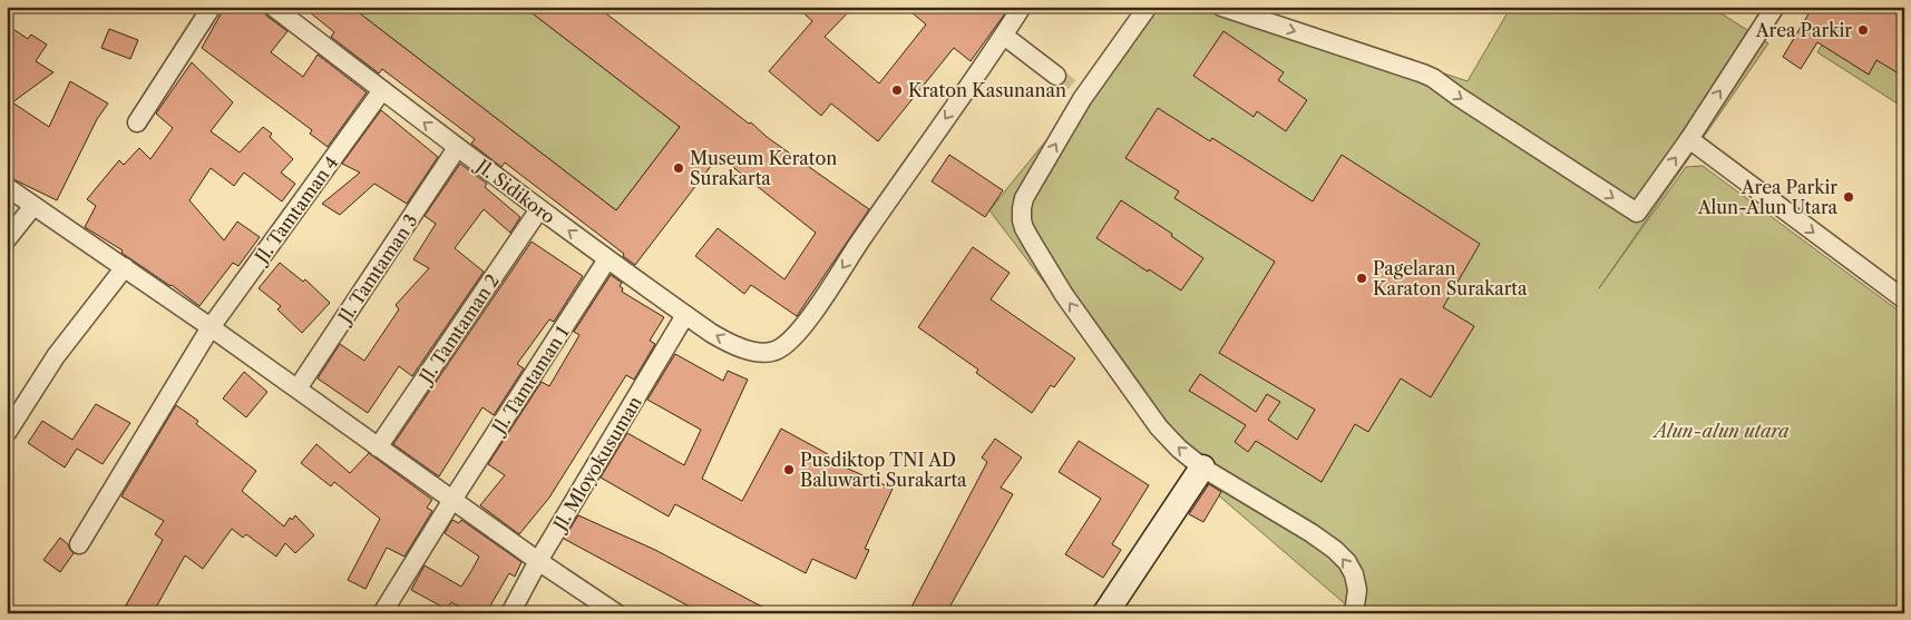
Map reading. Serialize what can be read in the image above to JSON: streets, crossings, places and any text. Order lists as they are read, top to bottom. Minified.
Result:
{"streets":{"street":["Jl. Sidikoro","Jl. Tamtaman 4","Jl. Tamtaman 3","Jl. Tamtaman 2","Jl. Tamtaman 1","Jl. Mloyokusuman"]},"crossings":[["Jl. Sidikoro","Jl. Tamtaman 4"],["Jl. Sidikoro","Jl. Tamtaman 3"],["Jl. Sidikoro","Jl. Tamtaman 2"],["Jl. Sidikoro","Jl. Tamtaman 1"],["Jl. Sidikoro","Jl. Mloyokusuman"]],"parks":["Alun-alun utara"],"places":["Area Parkir","Kraton Kasunanan","Museum Keraton Surakarta","Area Parkir Alun-Alun Utara","Pagelaran Karaton Surakarta","Pusdiktop TNI AD Baluwarti Surakarta"]}
